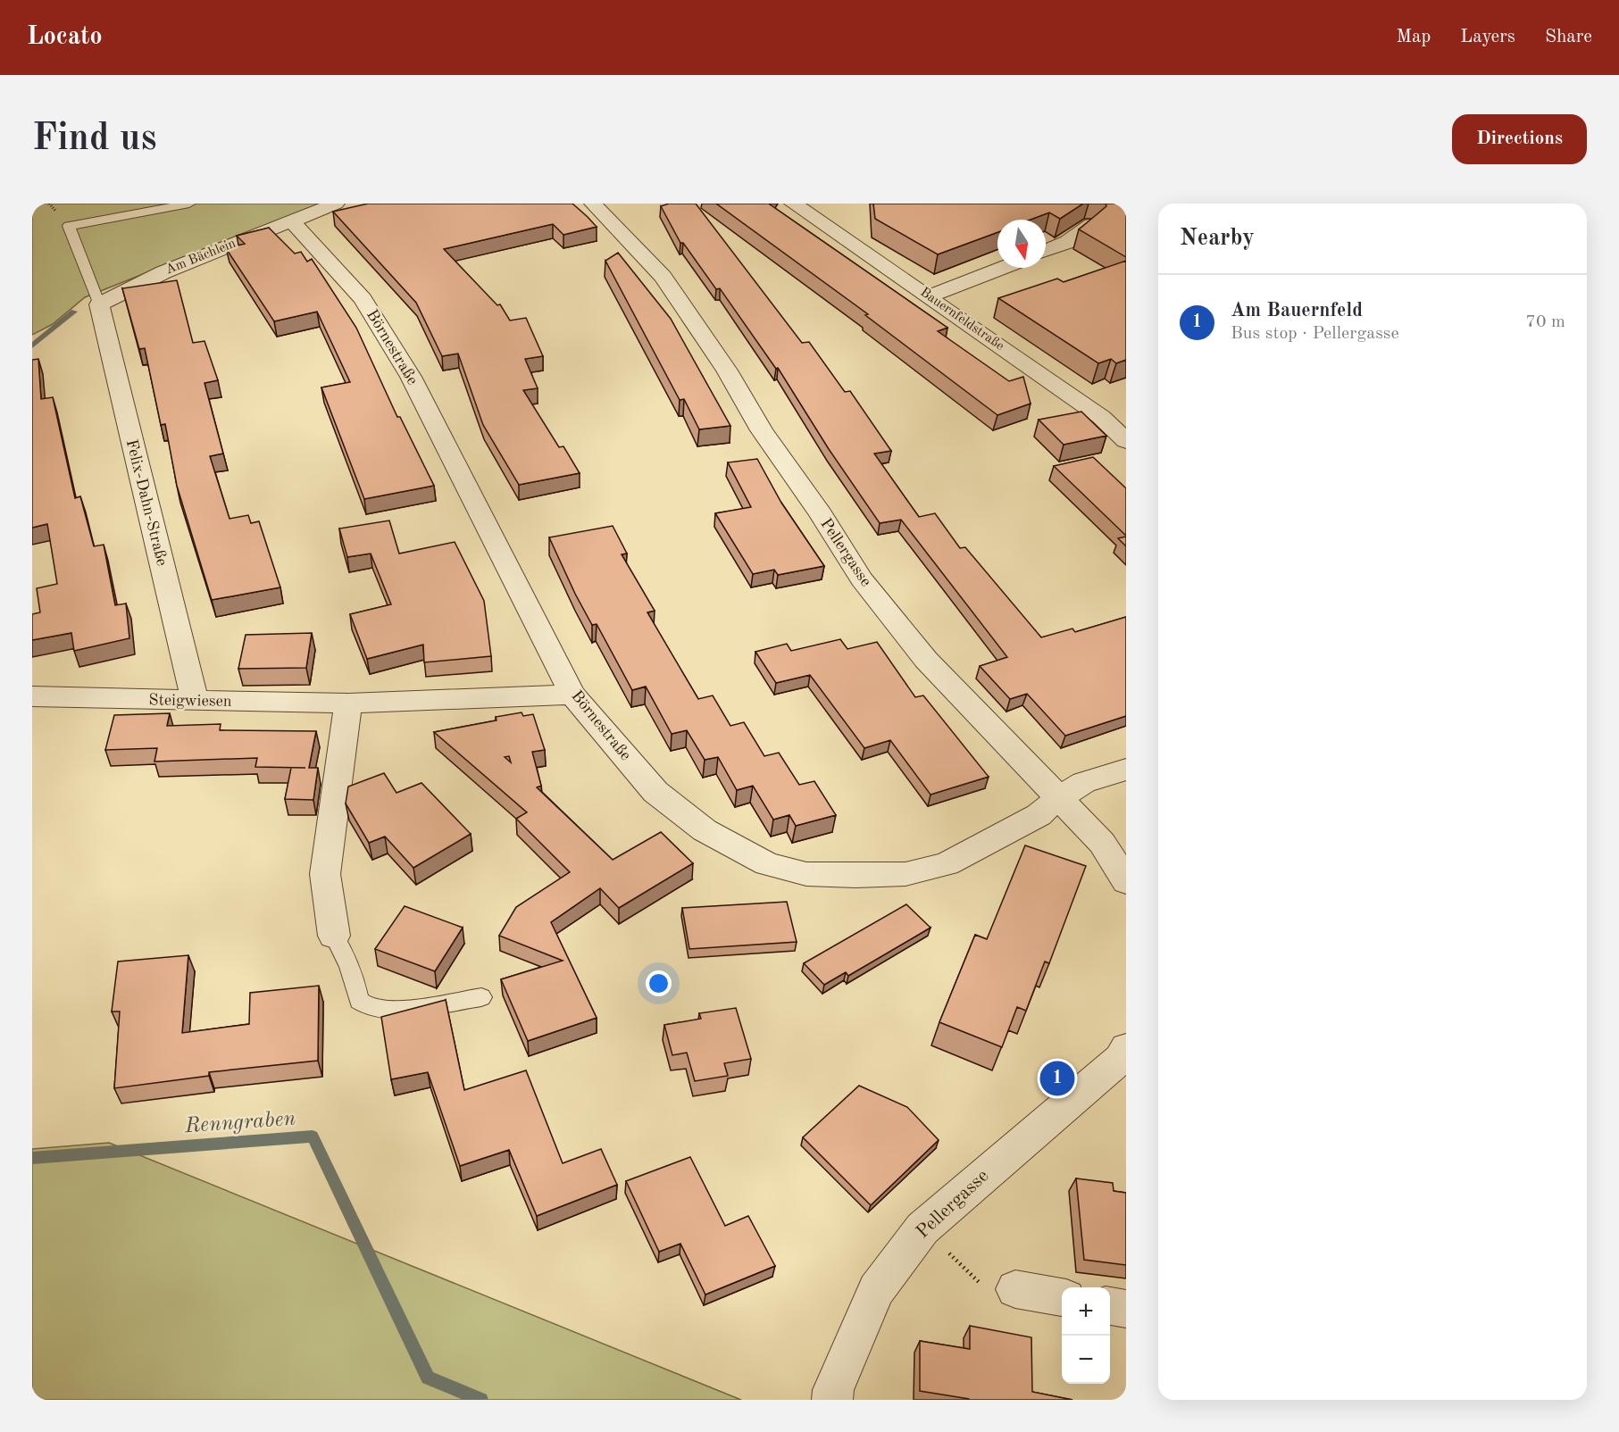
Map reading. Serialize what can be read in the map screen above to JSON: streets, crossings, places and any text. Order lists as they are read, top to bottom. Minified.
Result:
{"streets":{"street":["Am Bächlein","Bauernfeldstraße","Börnestraße","Felix-Dahn-Straße","Pellergasse","Steigwiesen"]},"crossings":[["Am Bächlein","Börnestraße"],["Am Bächlein","Felix-Dahn-Straße"],["Börnestraße","Pellergasse"],["Börnestraße","Steigwiesen"],["Felix-Dahn-Straße","Steigwiesen"]],"water":["Renngraben"],"north":"bottom","page":{"header":"Locato","nav":["Map","Layers","Share"],"buttons":"Directions","title":"Find us","heading":"Nearby","list":[{"mark":"1","name":"Am Bauernfeld","note":"Bus stop · Pellergasse","value":"70 m"}],"pins":"1","map_buttons":["+","−"]}}
